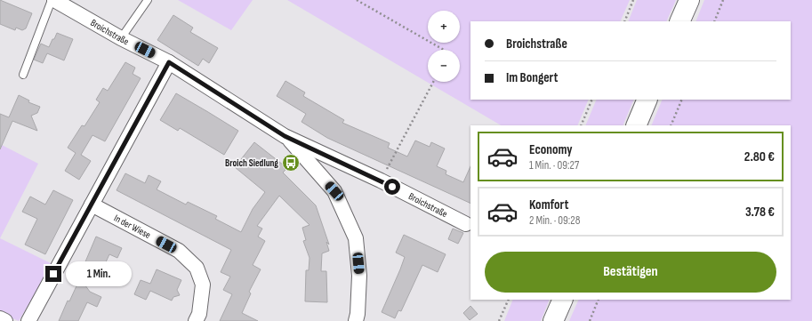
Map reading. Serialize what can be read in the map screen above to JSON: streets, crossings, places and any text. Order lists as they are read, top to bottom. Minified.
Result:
{"streets":{"street":["Broichstraße","In der Wiese"]},"places":{"bus stop":["Broich Siedlung"]},"page":{"map_buttons":["+","−"],"banner":["Broichstraße","Im Bongert"],"list":[{"name":"Economy","note":"1 Min. · 09:27","value":"2.80 €"},{"name":"Komfort","note":"2 Min. · 09:28","value":"3.78 €"}],"buttons":"Bestätigen","bubble":"1 Min."}}
